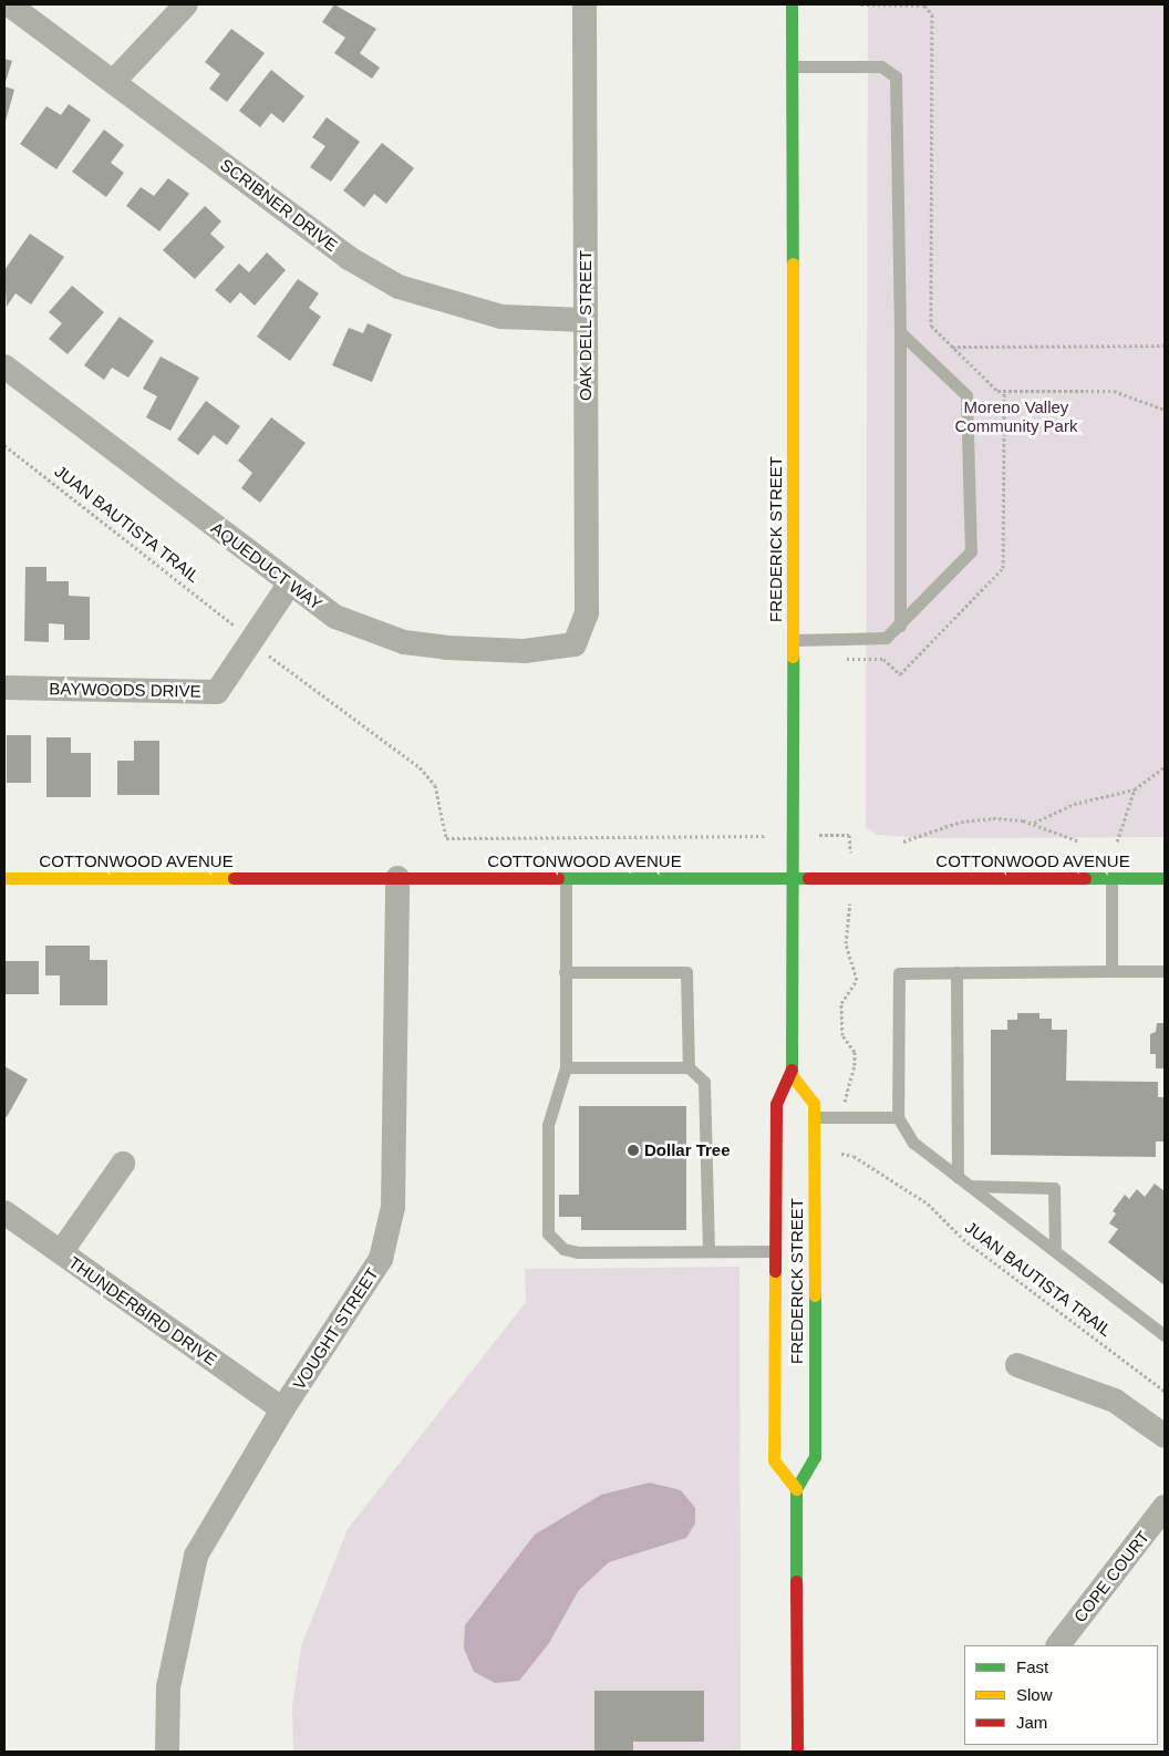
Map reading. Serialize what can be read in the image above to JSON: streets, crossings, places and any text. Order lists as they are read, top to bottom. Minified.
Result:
{"streets":{"main road":["FREDERICK STREET","COTTONWOOD AVENUE"],"street":["SCRIBNER DRIVE","OAK DELL STREET","AQUEDUCT WAY","BAYWOODS DRIVE","THUNDERBIRD DRIVE","VOUGHT STREET","COPE COURT"],"path":["JUAN BAUTISTA TRAIL"]},"crossings":[["SCRIBNER DRIVE","OAK DELL STREET"],["OAK DELL STREET","AQUEDUCT WAY"],["FREDERICK STREET","COTTONWOOD AVENUE"],["AQUEDUCT WAY","BAYWOODS DRIVE"],["COTTONWOOD AVENUE","VOUGHT STREET"],["THUNDERBIRD DRIVE","VOUGHT STREET"]],"parks":["Moreno Valley Community Park"],"places":["Dollar Tree"],"legend":["Fast","Slow","Jam"]}
